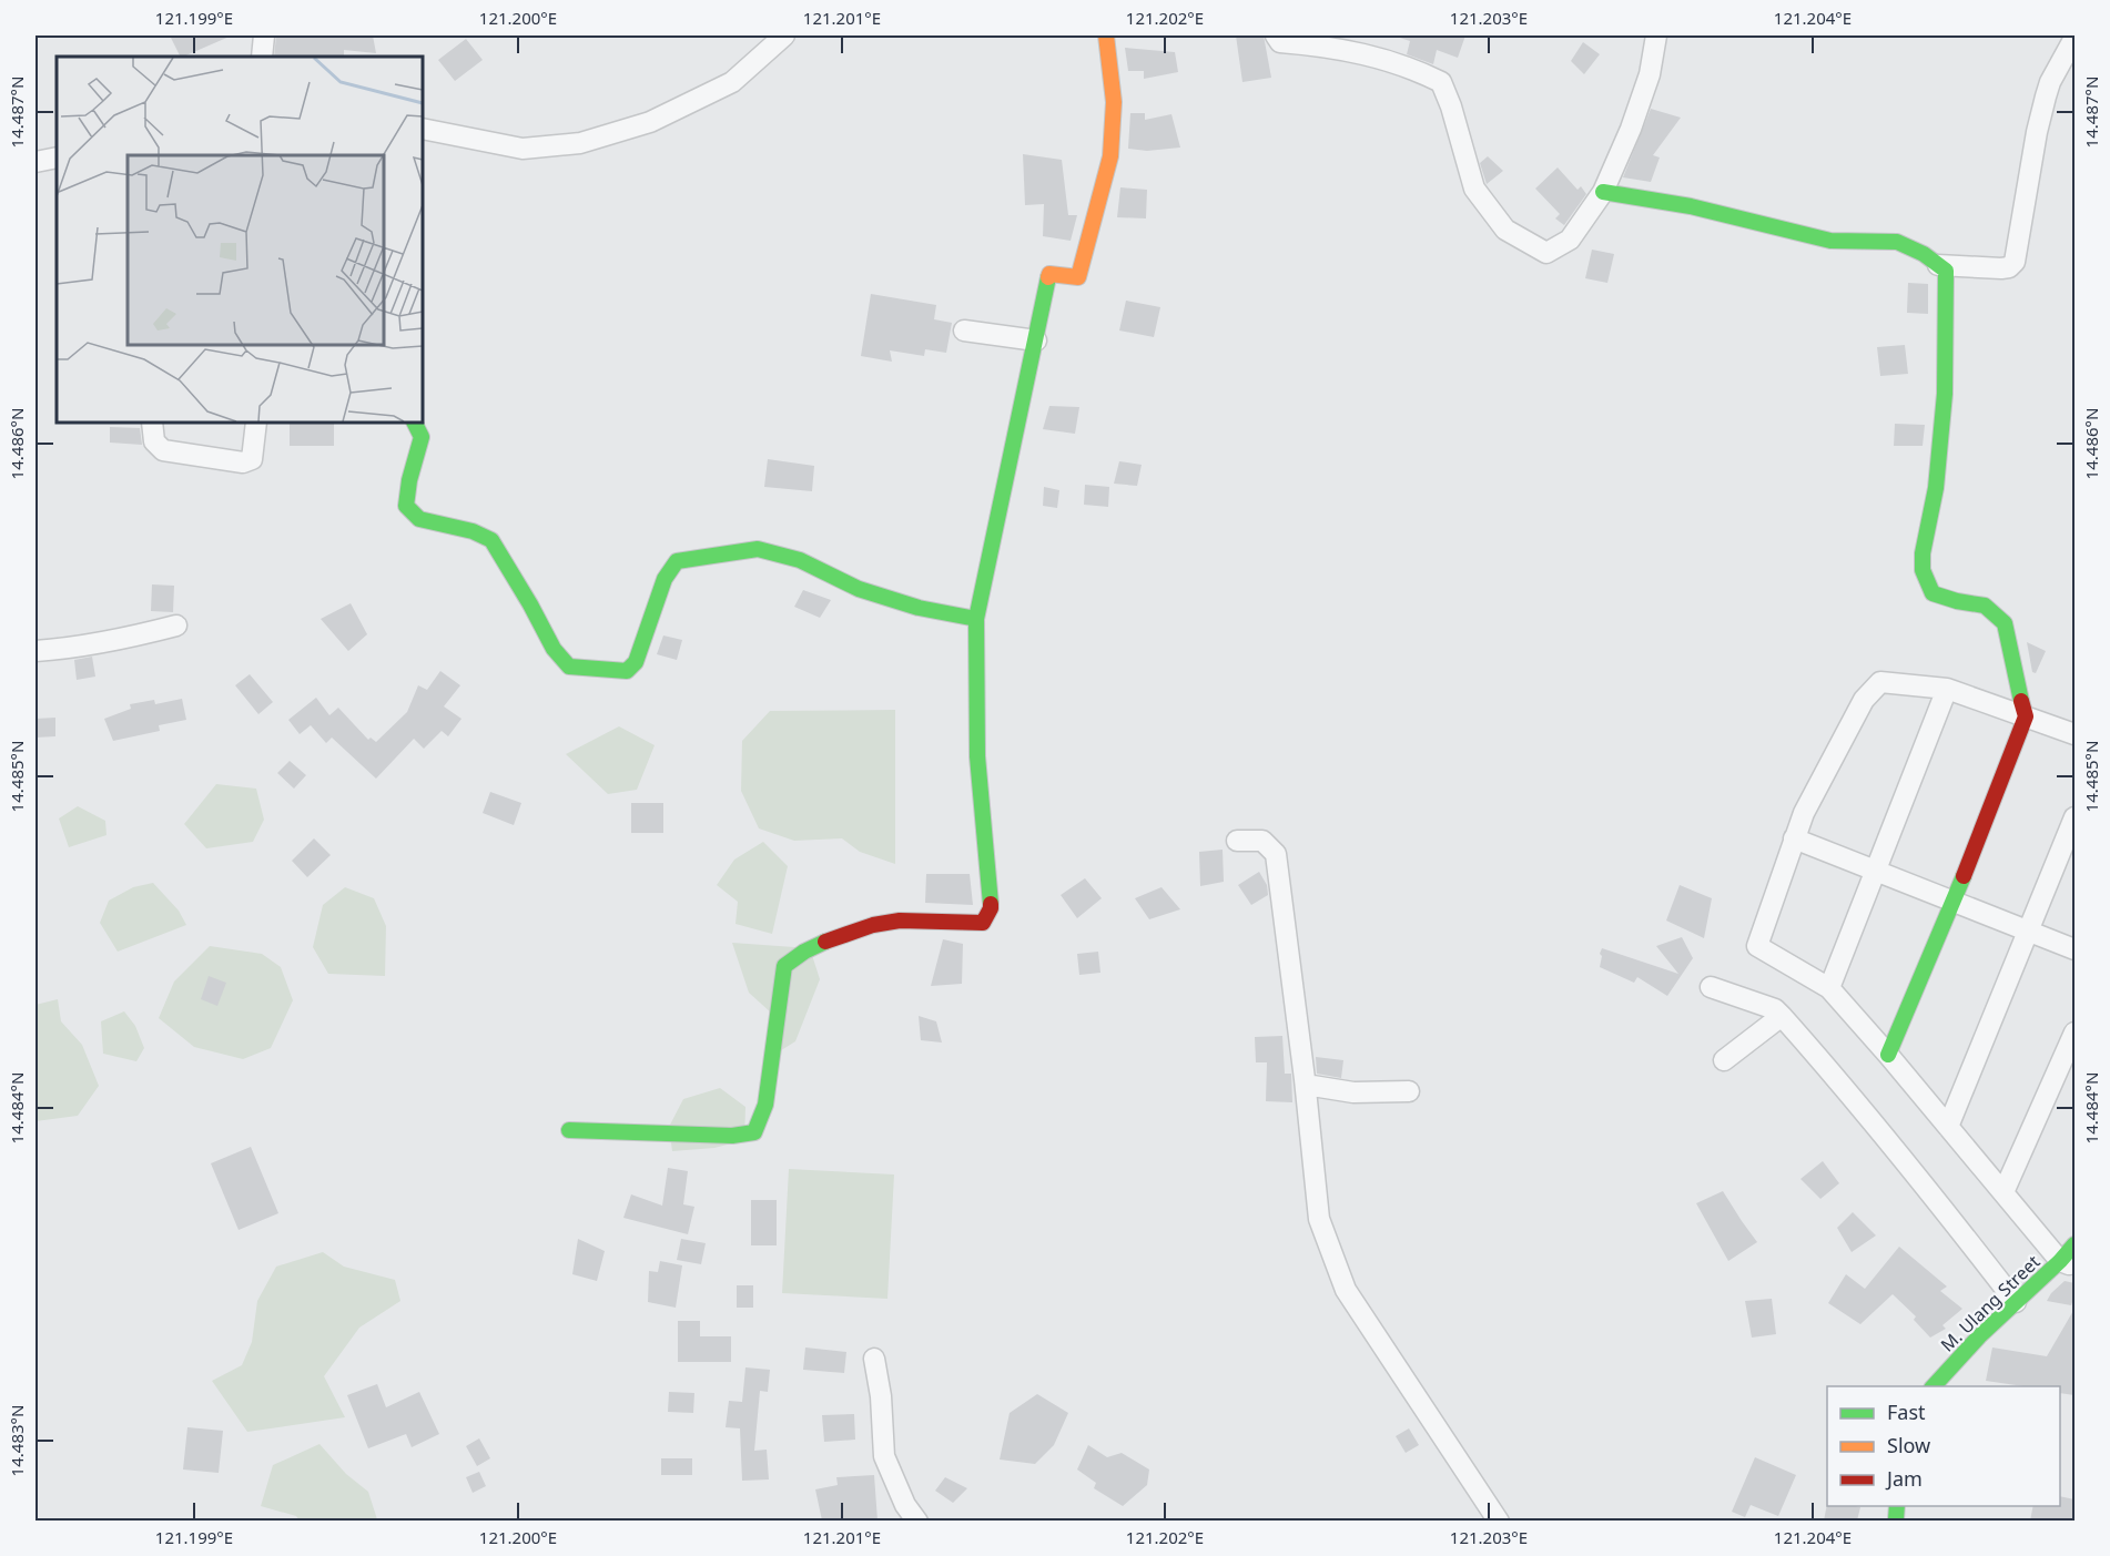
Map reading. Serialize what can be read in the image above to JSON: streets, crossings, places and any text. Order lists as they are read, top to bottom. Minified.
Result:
{"streets":{"street":["M. Ulang Street"]},"legend":["Fast","Slow","Jam"],"coordinates":["121.199°E","121.200°E","121.201°E","121.202°E","121.203°E","121.204°E","14.487°N","14.486°N","14.485°N","14.484°N","14.483°N"]}
